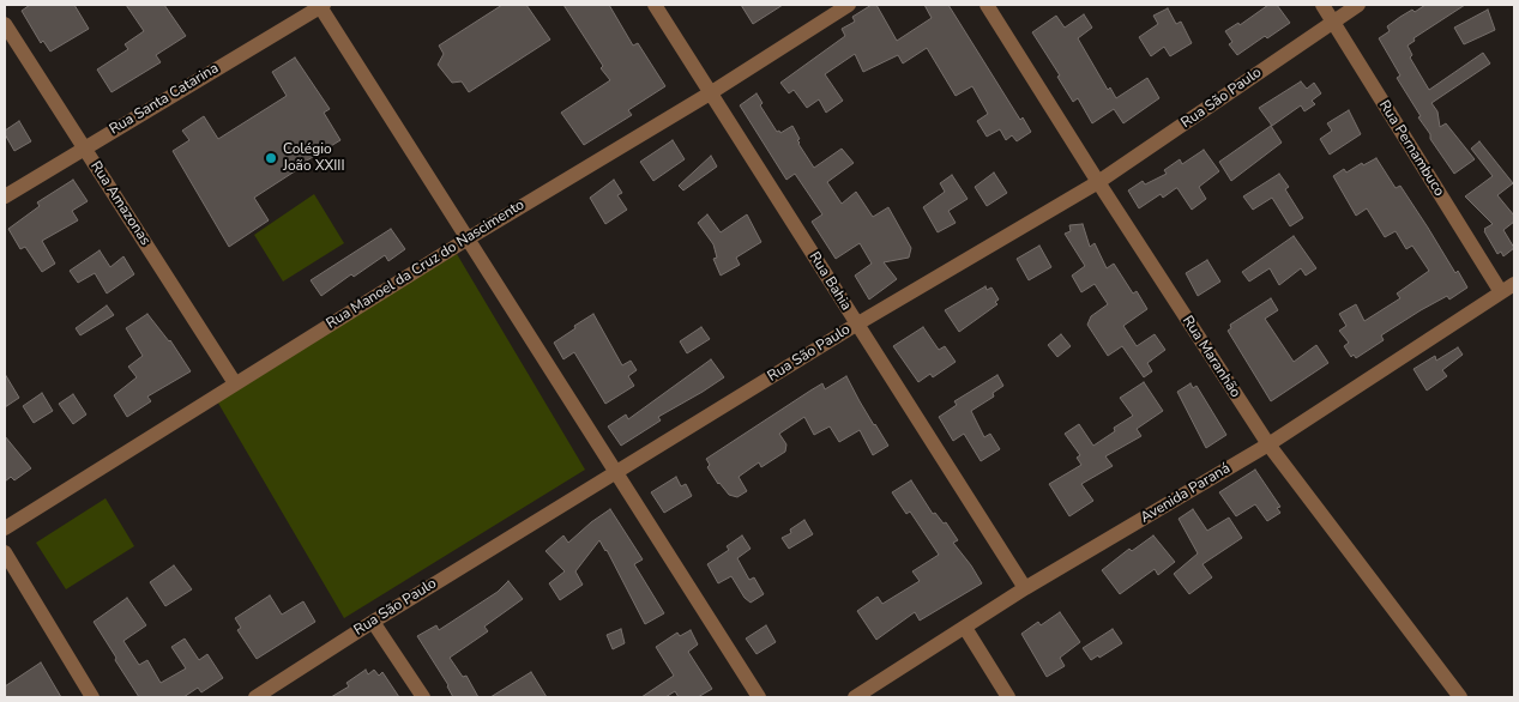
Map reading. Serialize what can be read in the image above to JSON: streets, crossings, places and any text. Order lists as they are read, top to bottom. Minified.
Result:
{"streets":{"street":["Rua São Paulo","Rua Santa Catarina","Rua Pernambuco","Rua Amazonas","Rua Manoel da Cruz do Nascimento","Rua Bahia","Rua Maranhão","Avenida Paraná"]},"crossings":[["Rua São Paulo","Rua Pernambuco"],["Rua São Paulo","Rua Bahia"],["Rua São Paulo","Rua Maranhão"],["Rua Santa Catarina","Rua Amazonas"],["Rua Pernambuco","Avenida Paraná"],["Rua Amazonas","Rua Manoel da Cruz do Nascimento"],["Rua Manoel da Cruz do Nascimento","Rua Bahia"],["Rua Bahia","Avenida Paraná"],["Rua Maranhão","Avenida Paraná"]],"places":["Colégio João XXIII"]}
